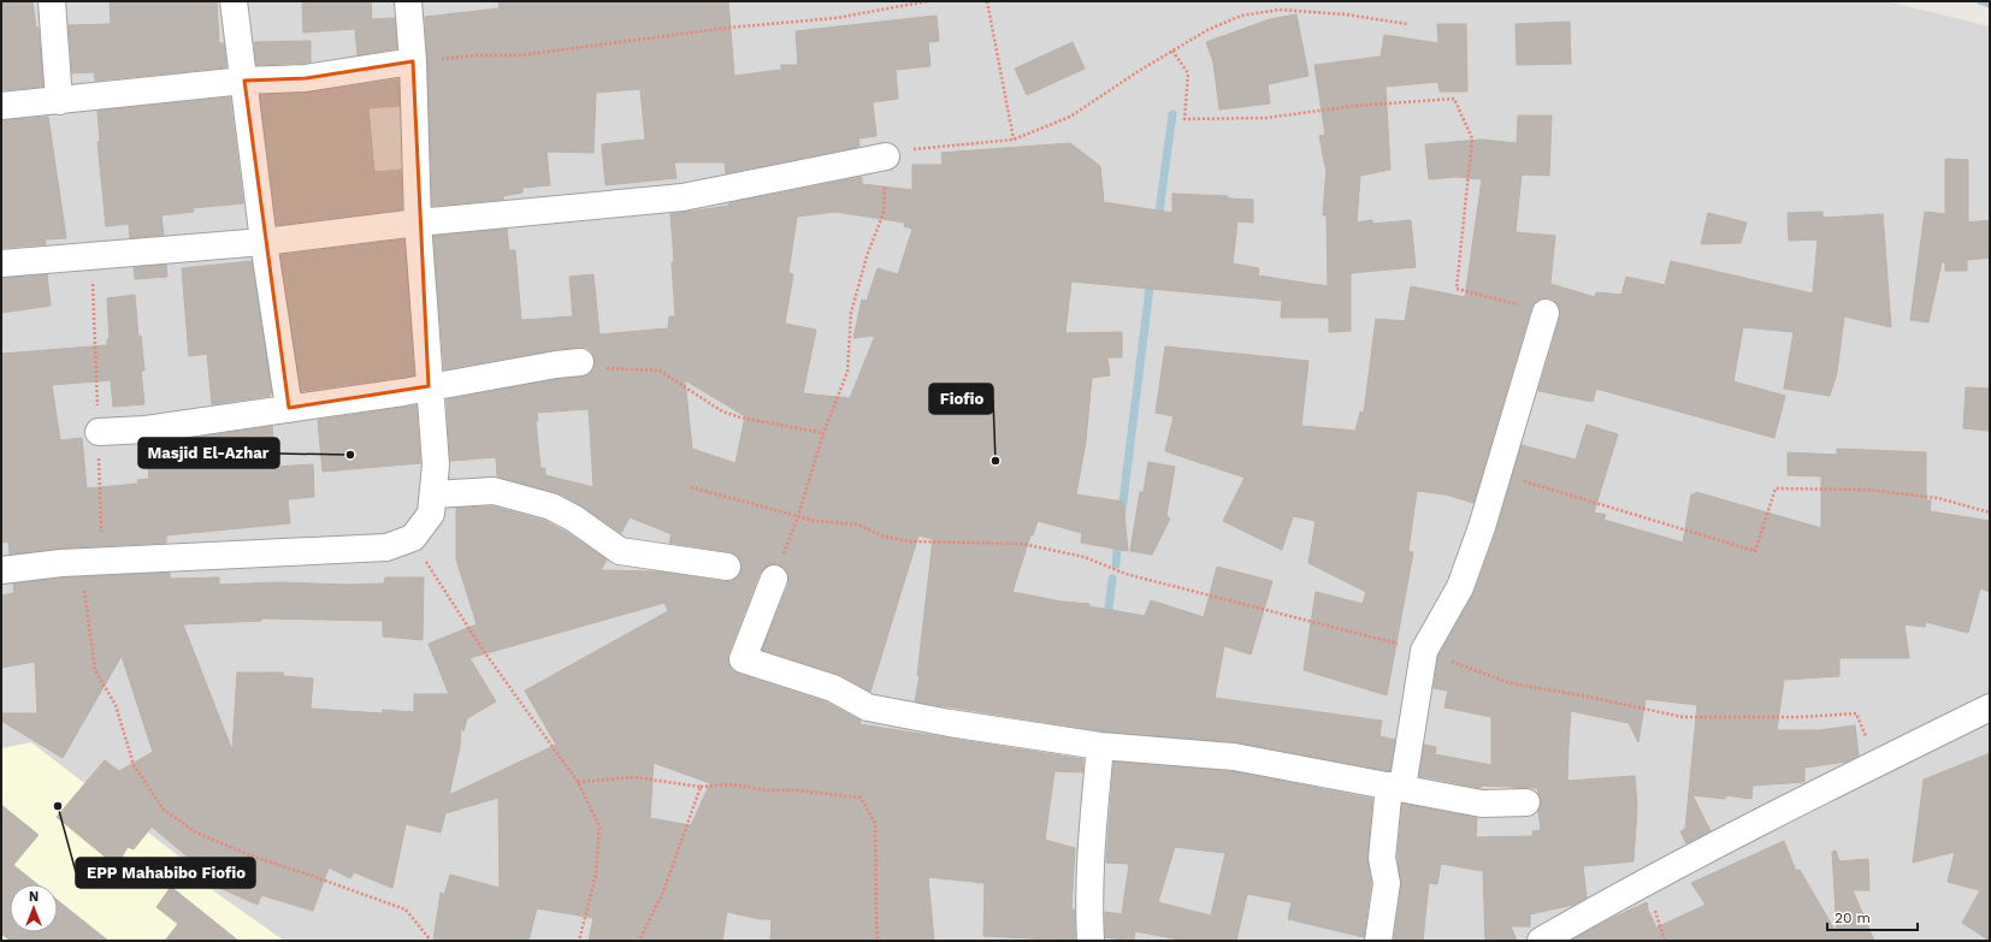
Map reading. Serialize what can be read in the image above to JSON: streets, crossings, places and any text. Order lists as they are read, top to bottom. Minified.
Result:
{"places":["Masjid El-Azhar","Fiofio","EPP Mahabibo Fiofio"],"scale_bar":"20 m","north":"top"}
